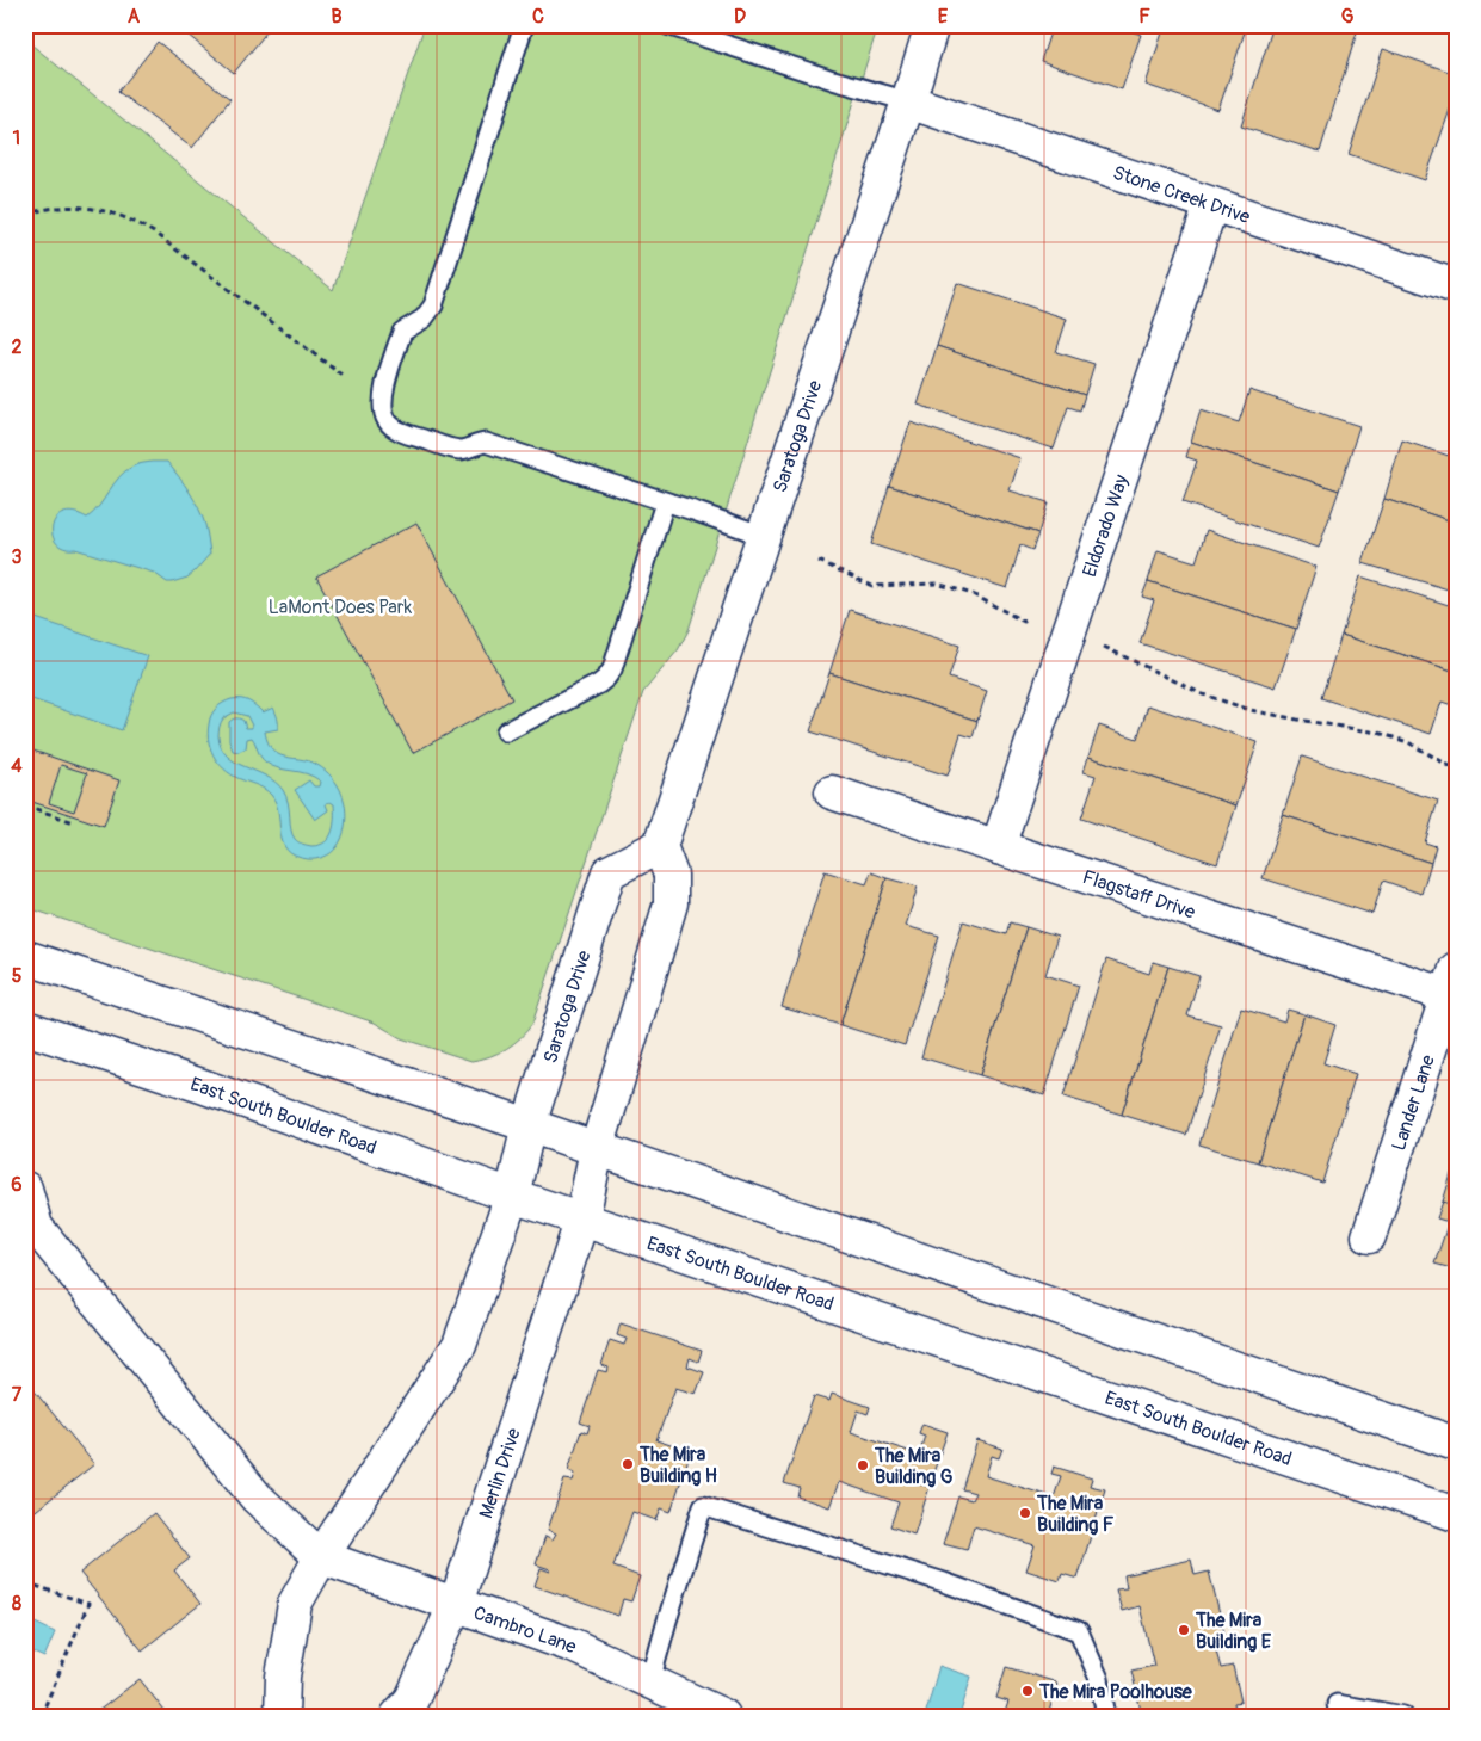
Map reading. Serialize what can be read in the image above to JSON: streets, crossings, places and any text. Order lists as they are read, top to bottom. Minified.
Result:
{"streets":{"street":["Stone Creek Drive","Saratoga Drive","Eldorado Way","Flagstaff Drive","Lander Lane","East South Boulder Road","Merlin Drive","Cambro Lane"]},"crossings":[["Stone Creek Drive","Saratoga Drive"],["Stone Creek Drive","Eldorado Way"],["Saratoga Drive","East South Boulder Road"],["Eldorado Way","Flagstaff Drive"],["Flagstaff Drive","Lander Lane"],["East South Boulder Road","Merlin Drive"],["Merlin Drive","Cambro Lane"]],"parks":["LaMont Does Park"],"places":["The Mira Building H","The Mira Building G","The Mira Building F","The Mira Building E","The Mira Poolhouse"],"grid":{"columns":["A","B","C","D","E","F","G"],"rows":["1","2","3","4","5","6","7","8"]}}
